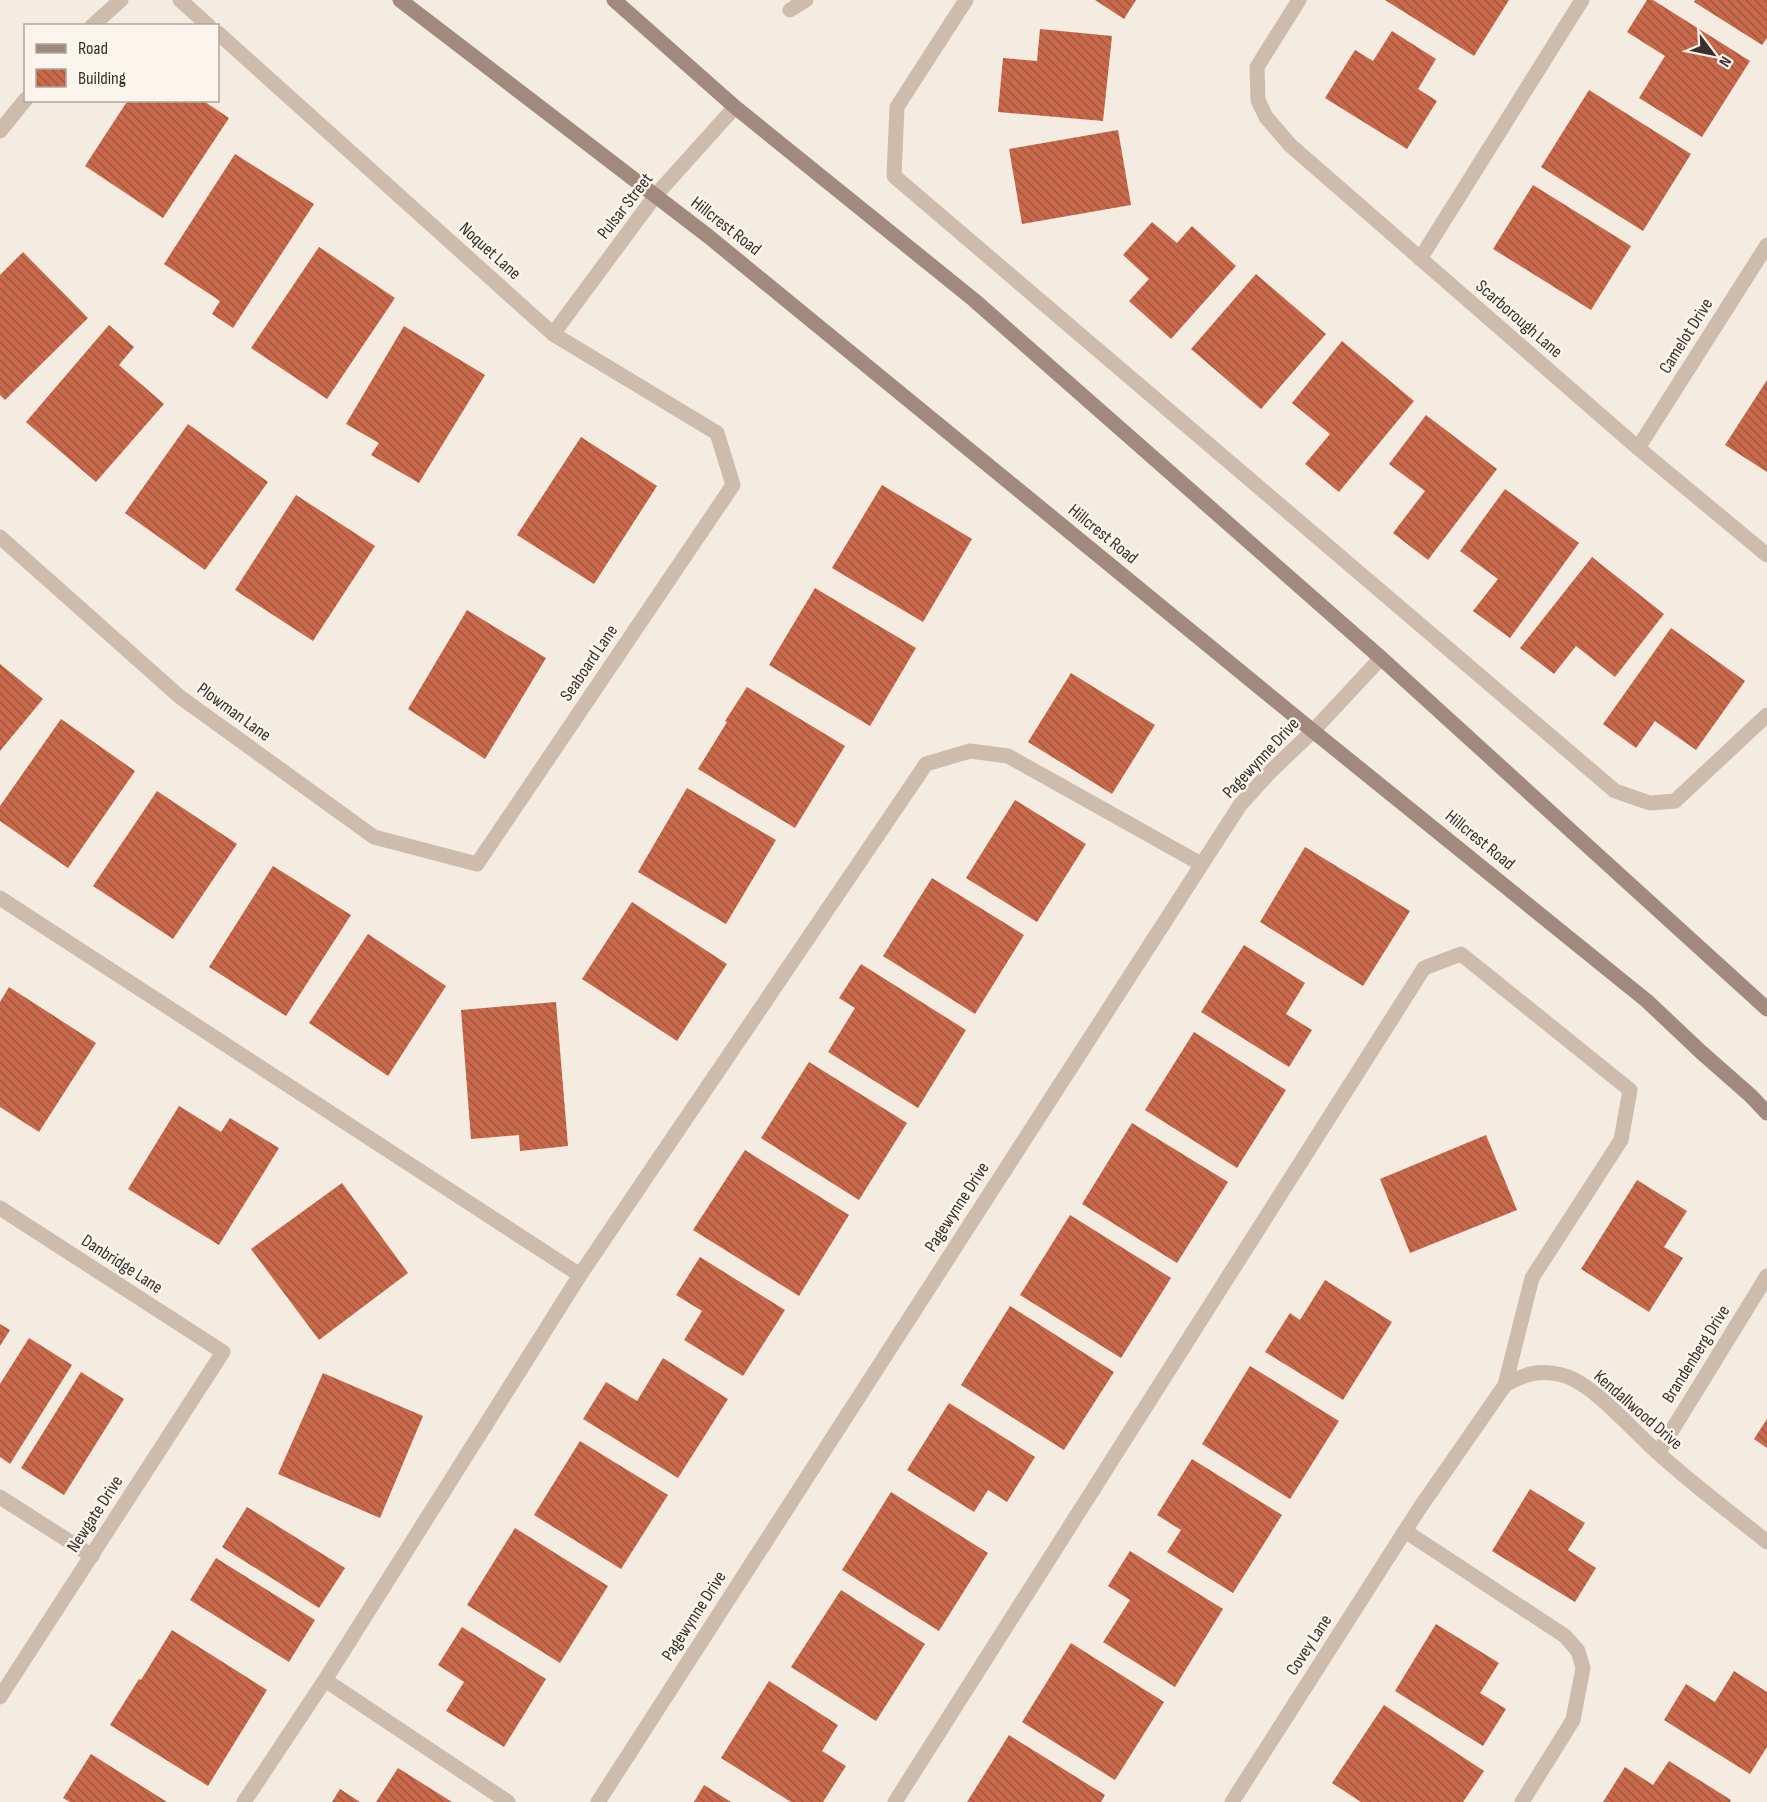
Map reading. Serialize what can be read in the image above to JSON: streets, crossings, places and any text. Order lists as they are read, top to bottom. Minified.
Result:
{"streets":{"main road":["Hillcrest Road"],"street":["Pulsar Street","Noquet Lane","Scarborough Lane","Camelot Drive","Seaboard Lane","Plowman Lane","Pagewynne Drive","Danbridge Lane","Brandenberg Drive","Kendallwood Drive","Newgate Drive","Covey Lane"]},"crossings":[["Pulsar Street","Hillcrest Road"],["Pulsar Street","Noquet Lane"],["Hillcrest Road","Pagewynne Drive"],["Noquet Lane","Seaboard Lane"],["Scarborough Lane","Camelot Drive"],["Seaboard Lane","Plowman Lane"],["Danbridge Lane","Newgate Drive"],["Brandenberg Drive","Kendallwood Drive"],["Kendallwood Drive","Covey Lane"]],"legend":["Road","Building"],"north":"bottom right"}
